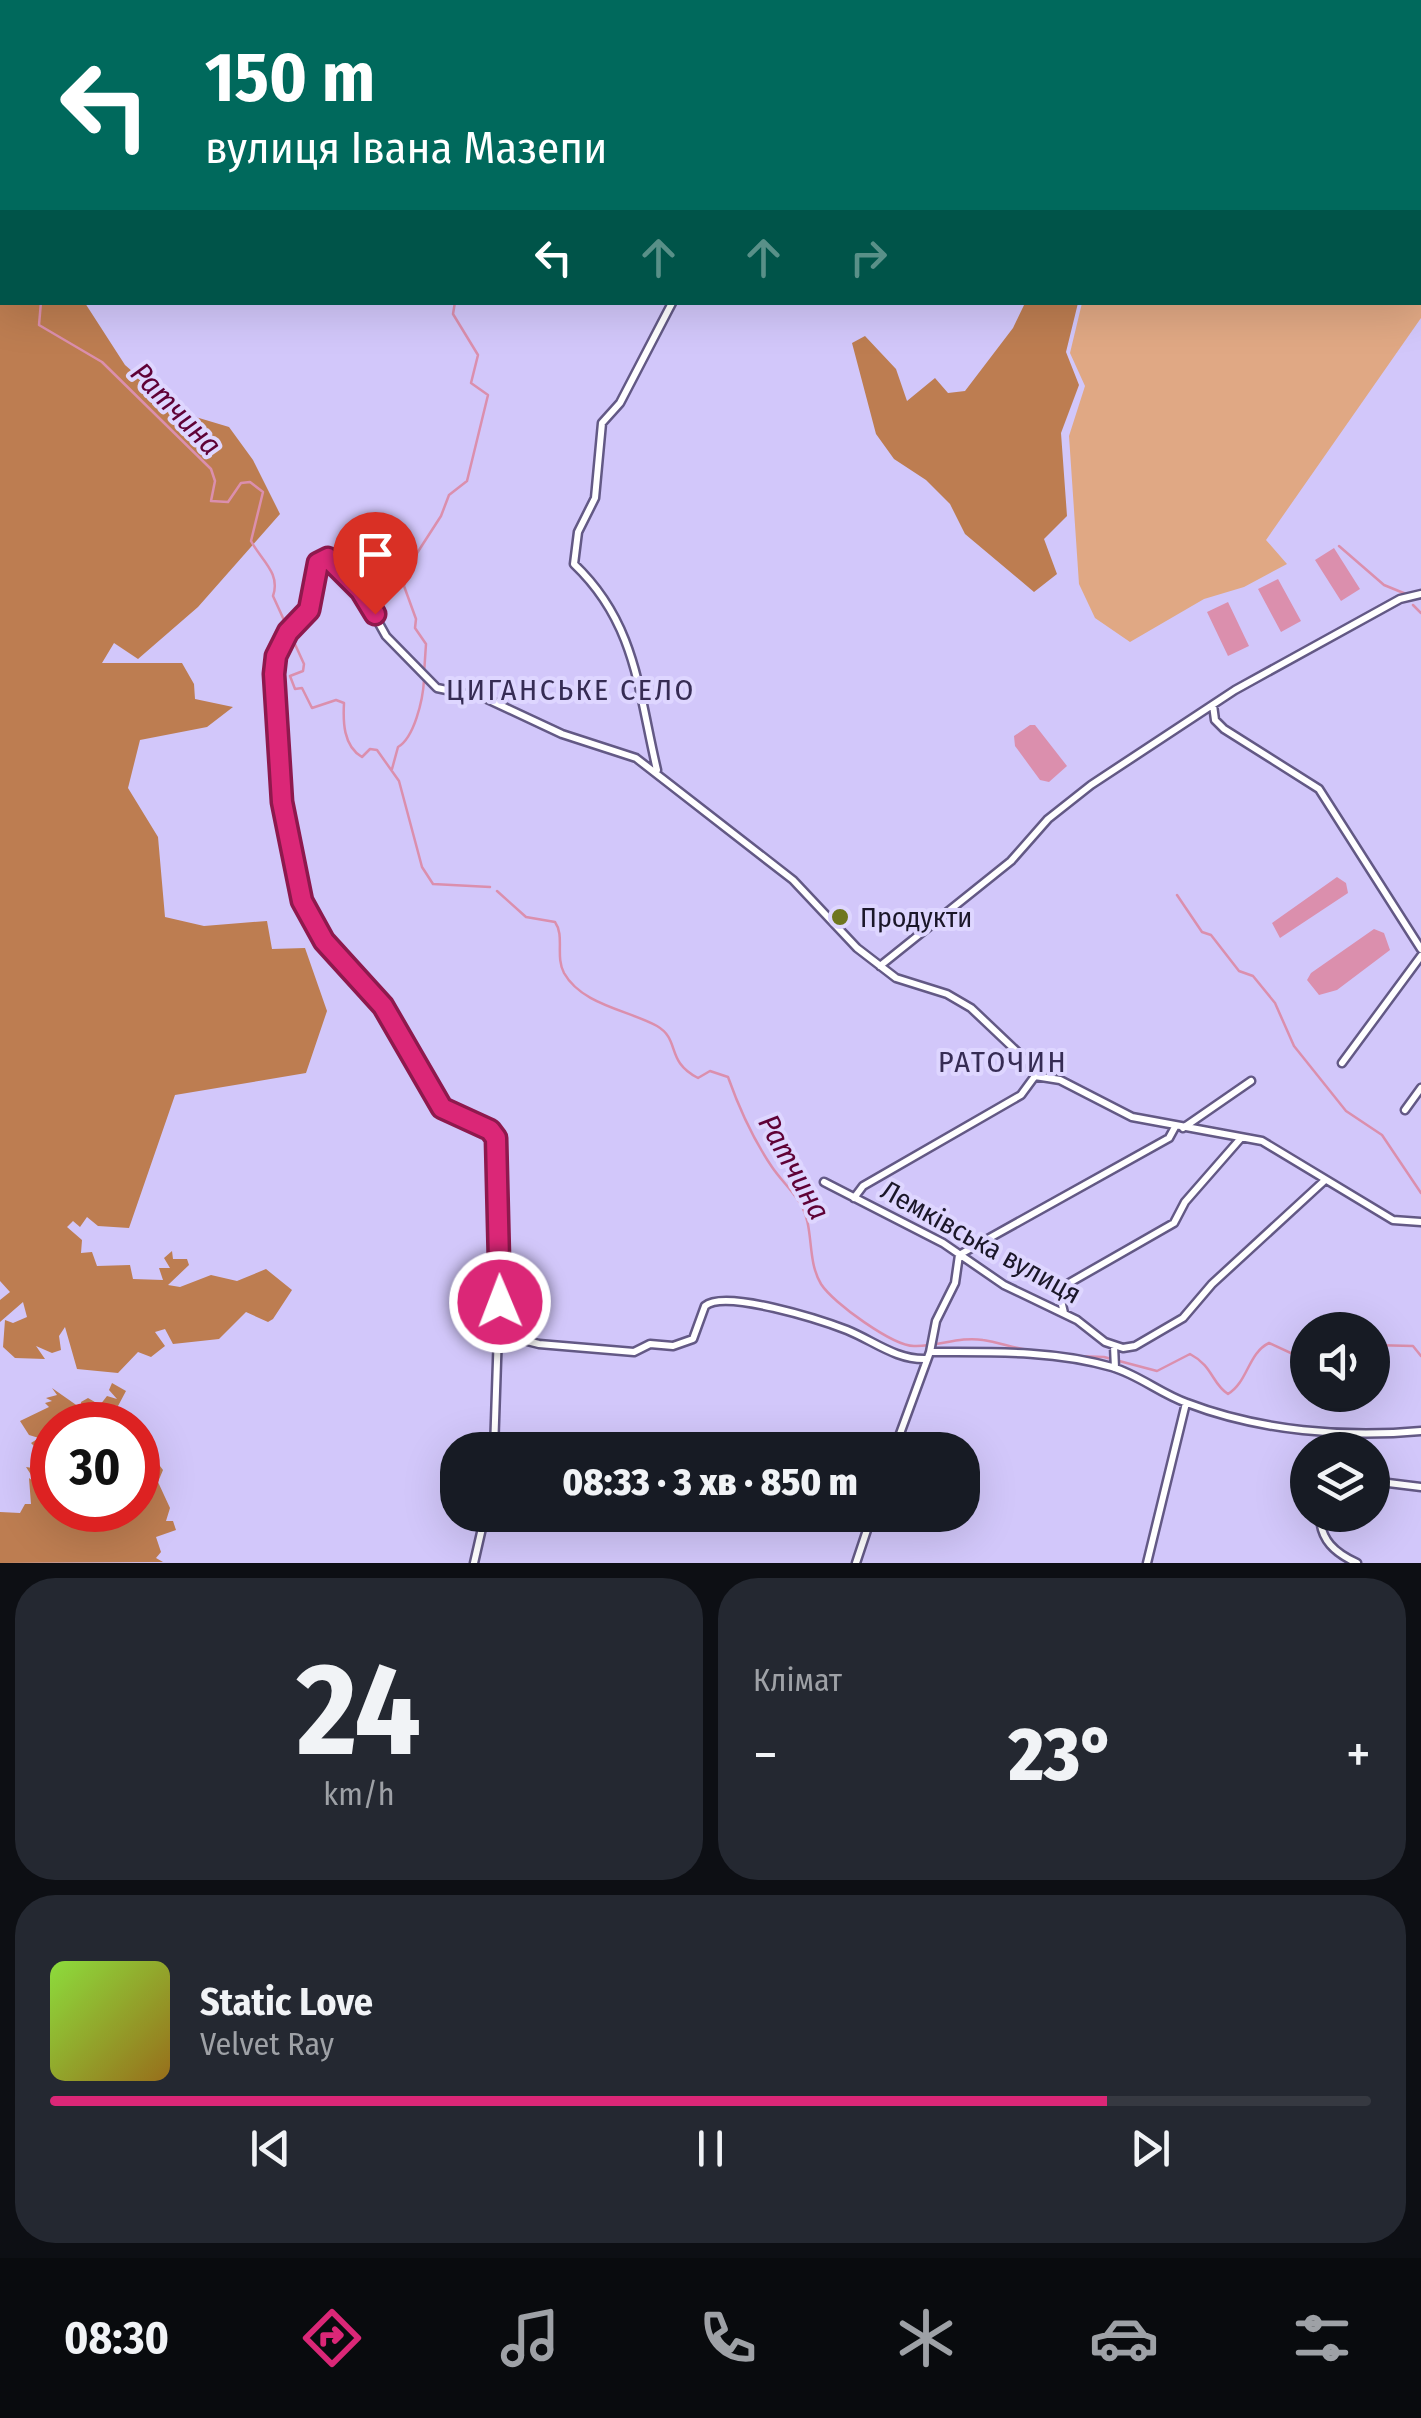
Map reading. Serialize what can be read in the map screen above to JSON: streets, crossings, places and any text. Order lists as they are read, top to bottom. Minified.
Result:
{"streets":{"street":["Лемківська вулиця"]},"districts":["ЦИГАНСЬКЕ СЕЛО","РАТОЧИН"],"water":["Ратчина"],"places":["Продукти"],"page":{"turn":["150 m","вулиця Івана Мазепи"],"limit":"30","trip":"08:33 · 3 хв · 850 m","tile":[["24","km/h"],"Клімат"],"heat":["−","23°","+"],"song":["Static Love","Velvet Ray"],"tabs":"08:30"}}
